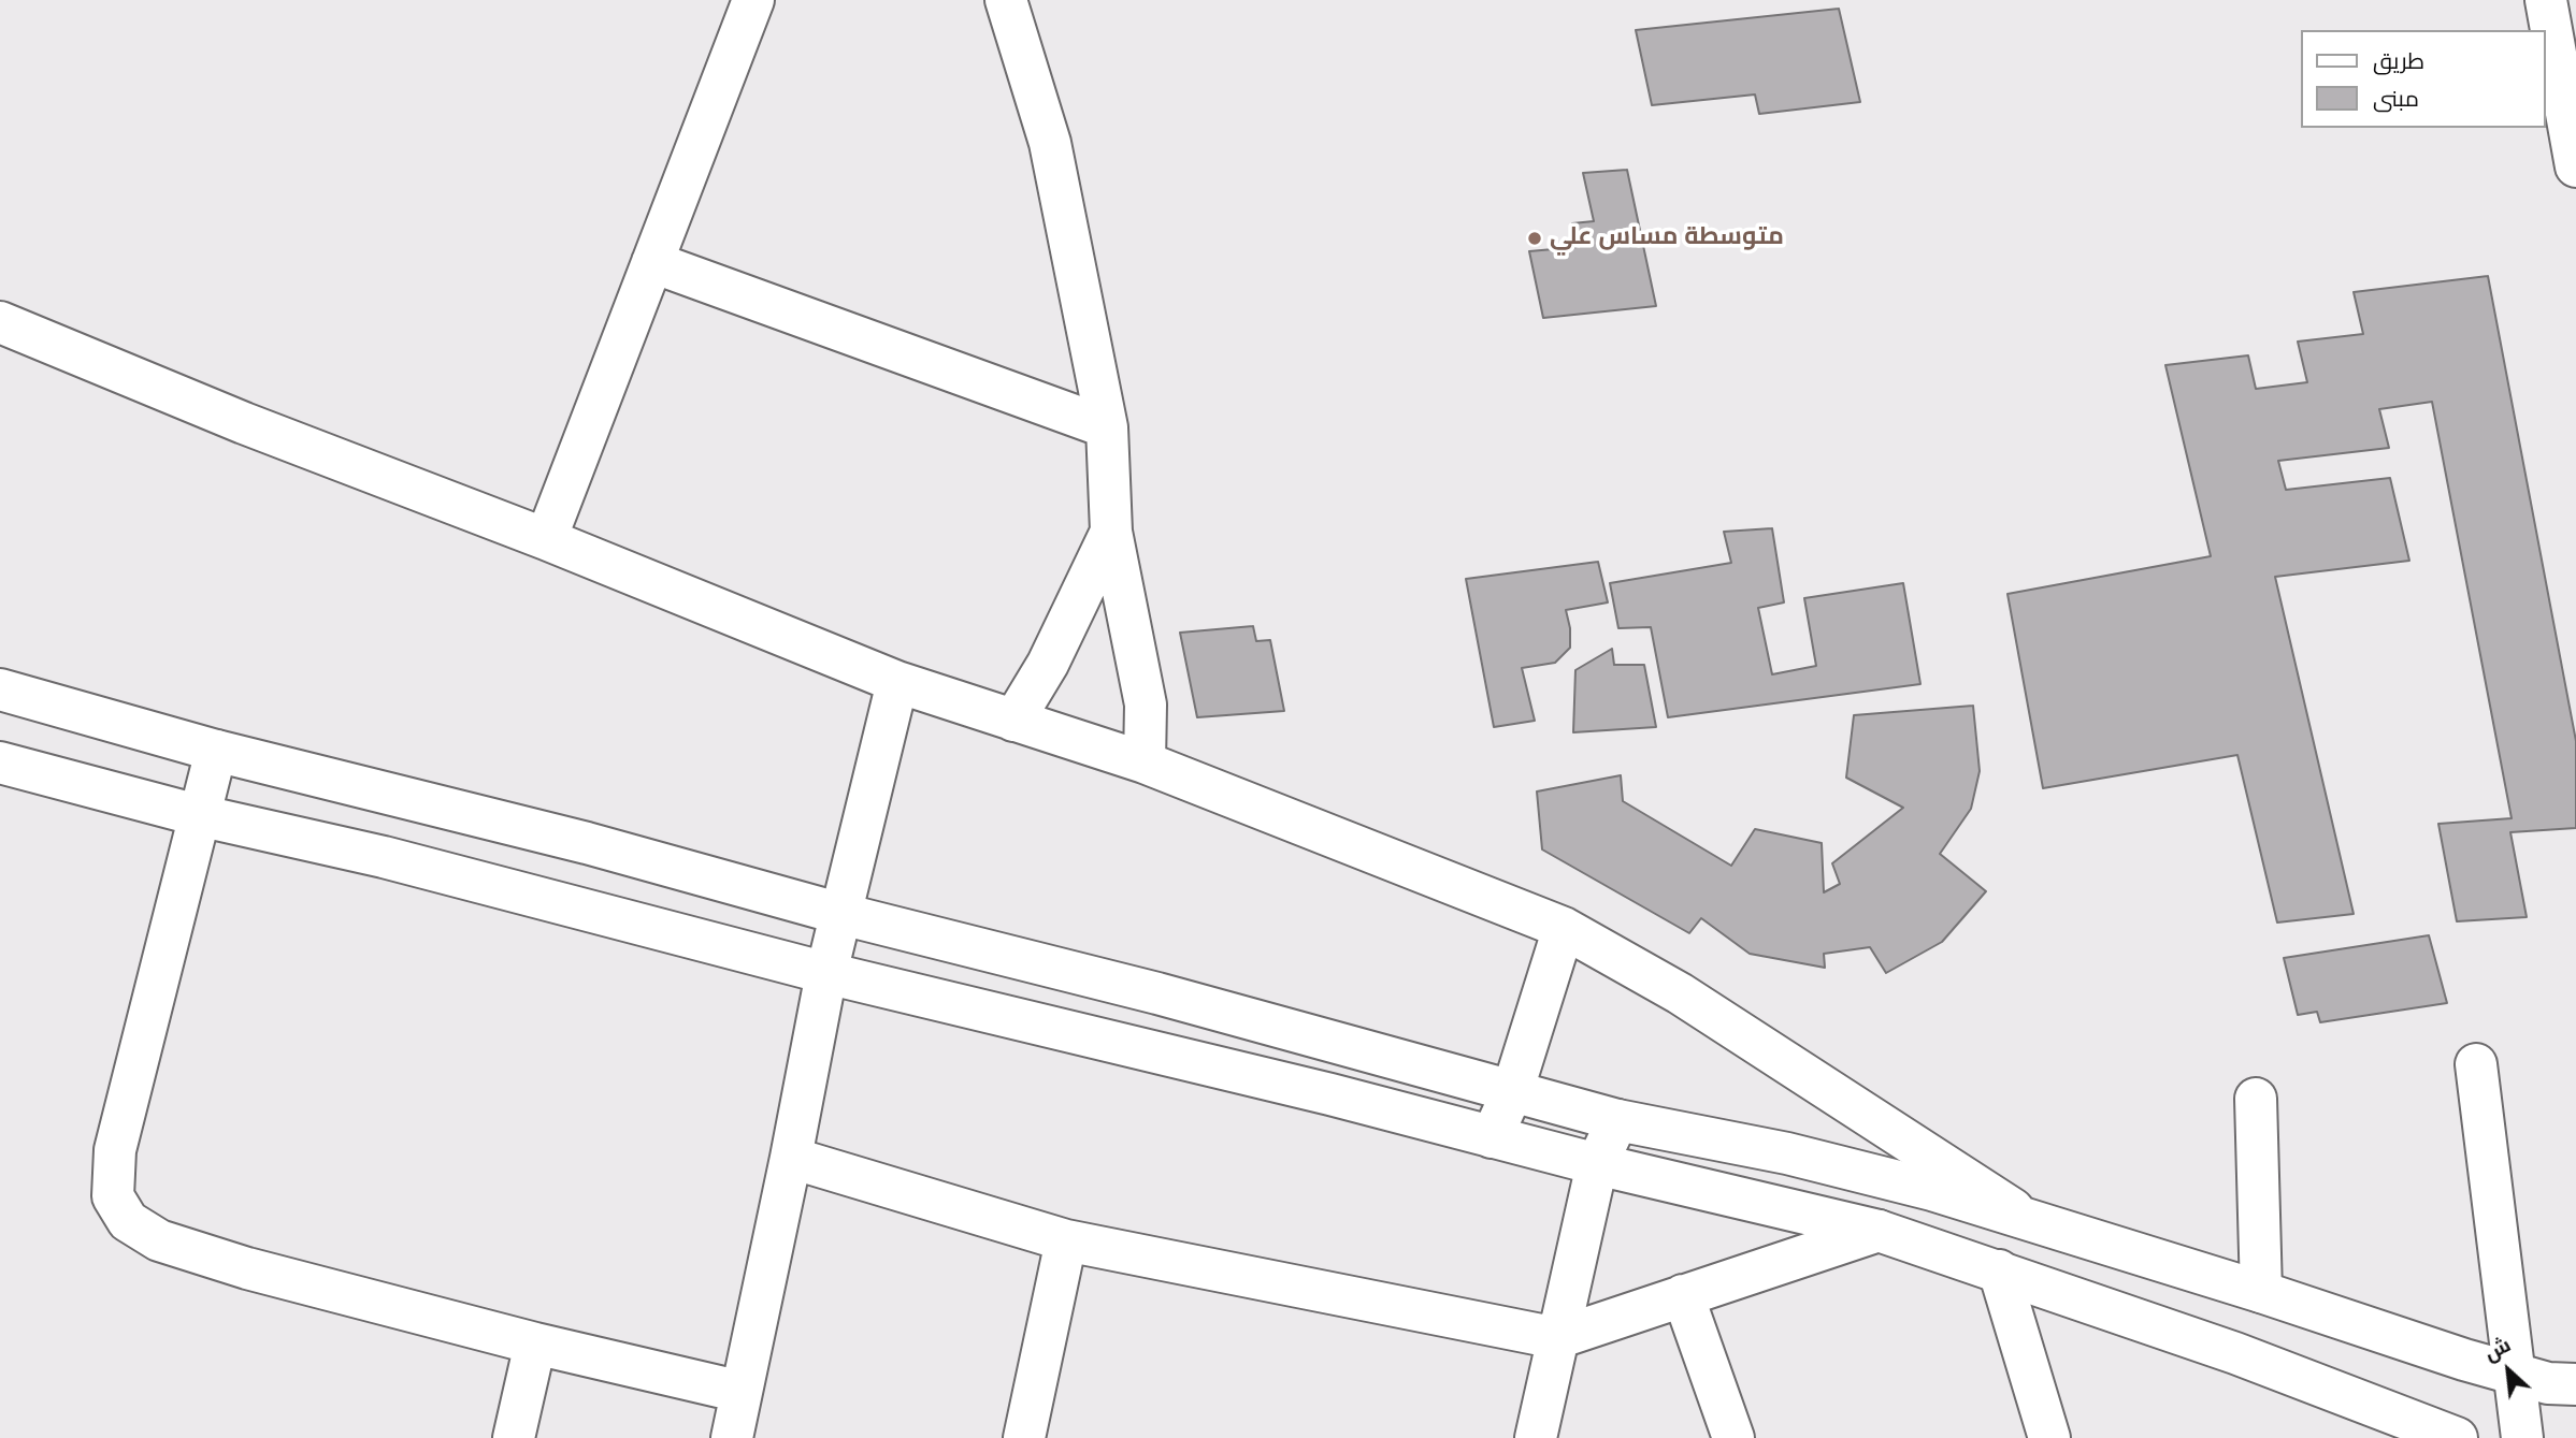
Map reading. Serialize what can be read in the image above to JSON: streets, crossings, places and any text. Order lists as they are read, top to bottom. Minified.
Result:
{"places":["متوسطة مساس علي"],"legend":["طريق","مبنى"],"north":"top left"}
